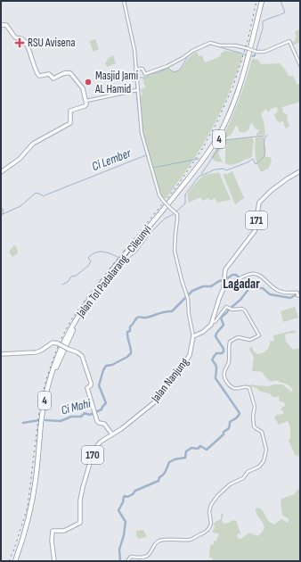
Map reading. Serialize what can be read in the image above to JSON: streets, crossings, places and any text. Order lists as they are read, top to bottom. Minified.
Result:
{"streets":{"highway":["4","Jalan Tol Padalarang–Cileunyi"],"main road":["171","Jalan Nanjung","170"]},"districts":["Lagadar"],"water":["Ci Lember","Ci Mahi"],"places":{"health":["RSU Avisena"],"other":["Masjid Jami AL Hamid"]}}
